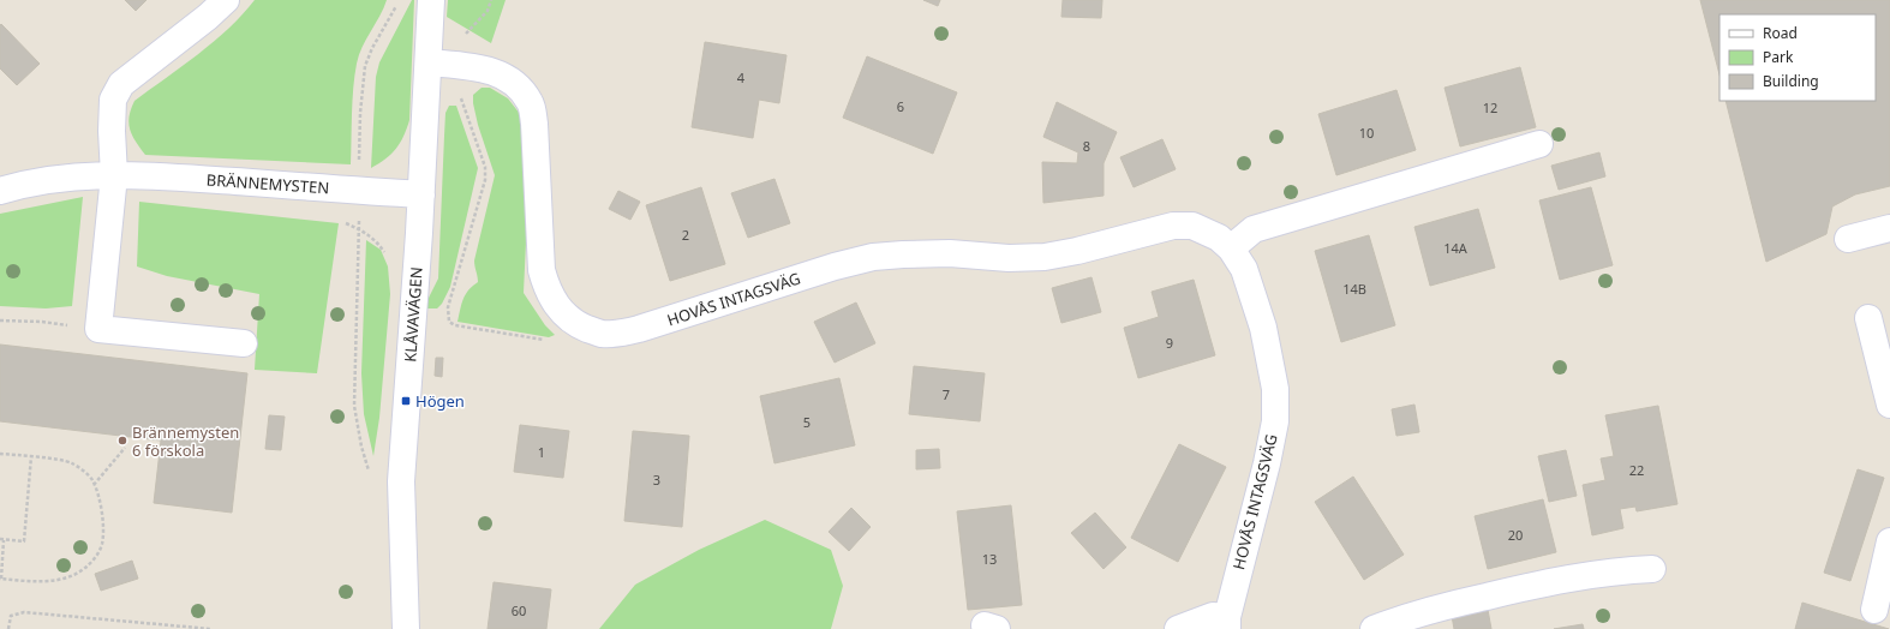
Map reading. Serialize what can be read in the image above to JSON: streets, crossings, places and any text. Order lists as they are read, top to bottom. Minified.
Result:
{"streets":{"street":["BRÄNNEMYSTEN","HOVÅS INTAGSVÄG","KLÅVAVÄGEN"]},"crossings":[["BRÄNNEMYSTEN","KLÅVAVÄGEN"],["HOVÅS INTAGSVÄG","KLÅVAVÄGEN"]],"places":{"transit":["Högen"],"other":["Brännemysten 6 förskola"]},"house_numbers":["4","6","12","10","8","2","14A","14B","9","7","5","1","22","3","20","13","60"],"legend":["Road","Park","Building"]}
